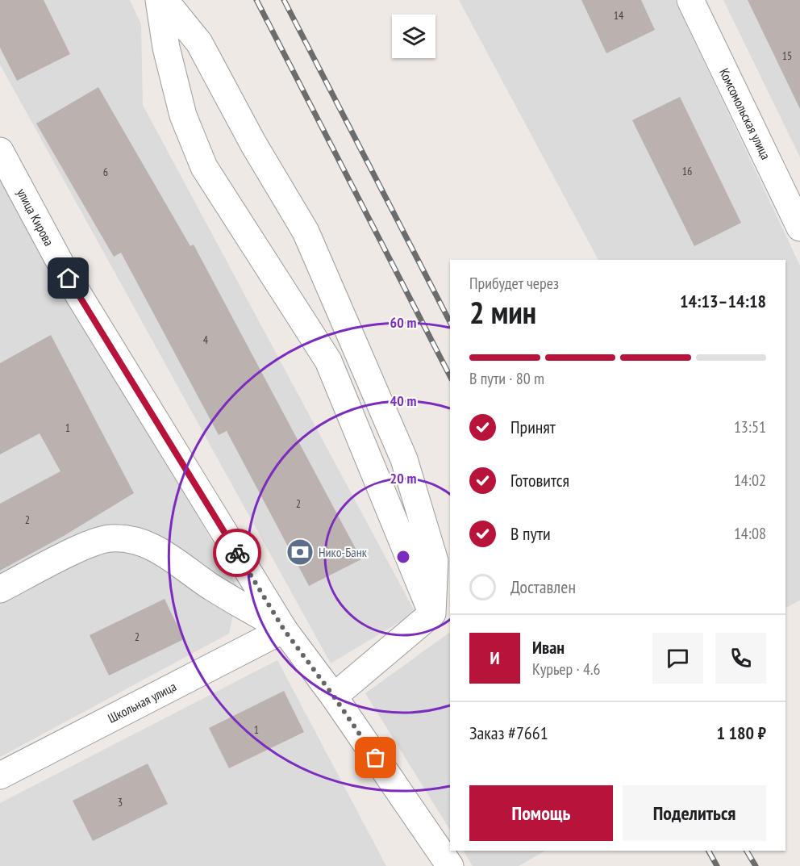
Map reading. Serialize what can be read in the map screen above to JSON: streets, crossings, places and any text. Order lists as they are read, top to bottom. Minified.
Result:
{"streets":{"street":["Комсомольская улица","улица Кирова","Школьная улица"]},"crossings":[["улица Кирова","Школьная улица"]],"places":{"bank":["Нико-Банк"]},"house_numbers":["14","15","16","6","4","1","2","2","2","1","3"],"page":{"heading":["2 мин","Прибудет через","14:13–14:18"],"panel":["Иван","Курьер · 4.6","Заказ #7661","1 180 ₽"],"bar":"В пути · 80 m","list":[["Принят","13:51"],["Готовится","14:02"],["В пути","14:08"],"Доставлен"],"round":"И","buttons":["Помощь","Поделиться"]},"rings":["60 m","40 m","20 m"]}
